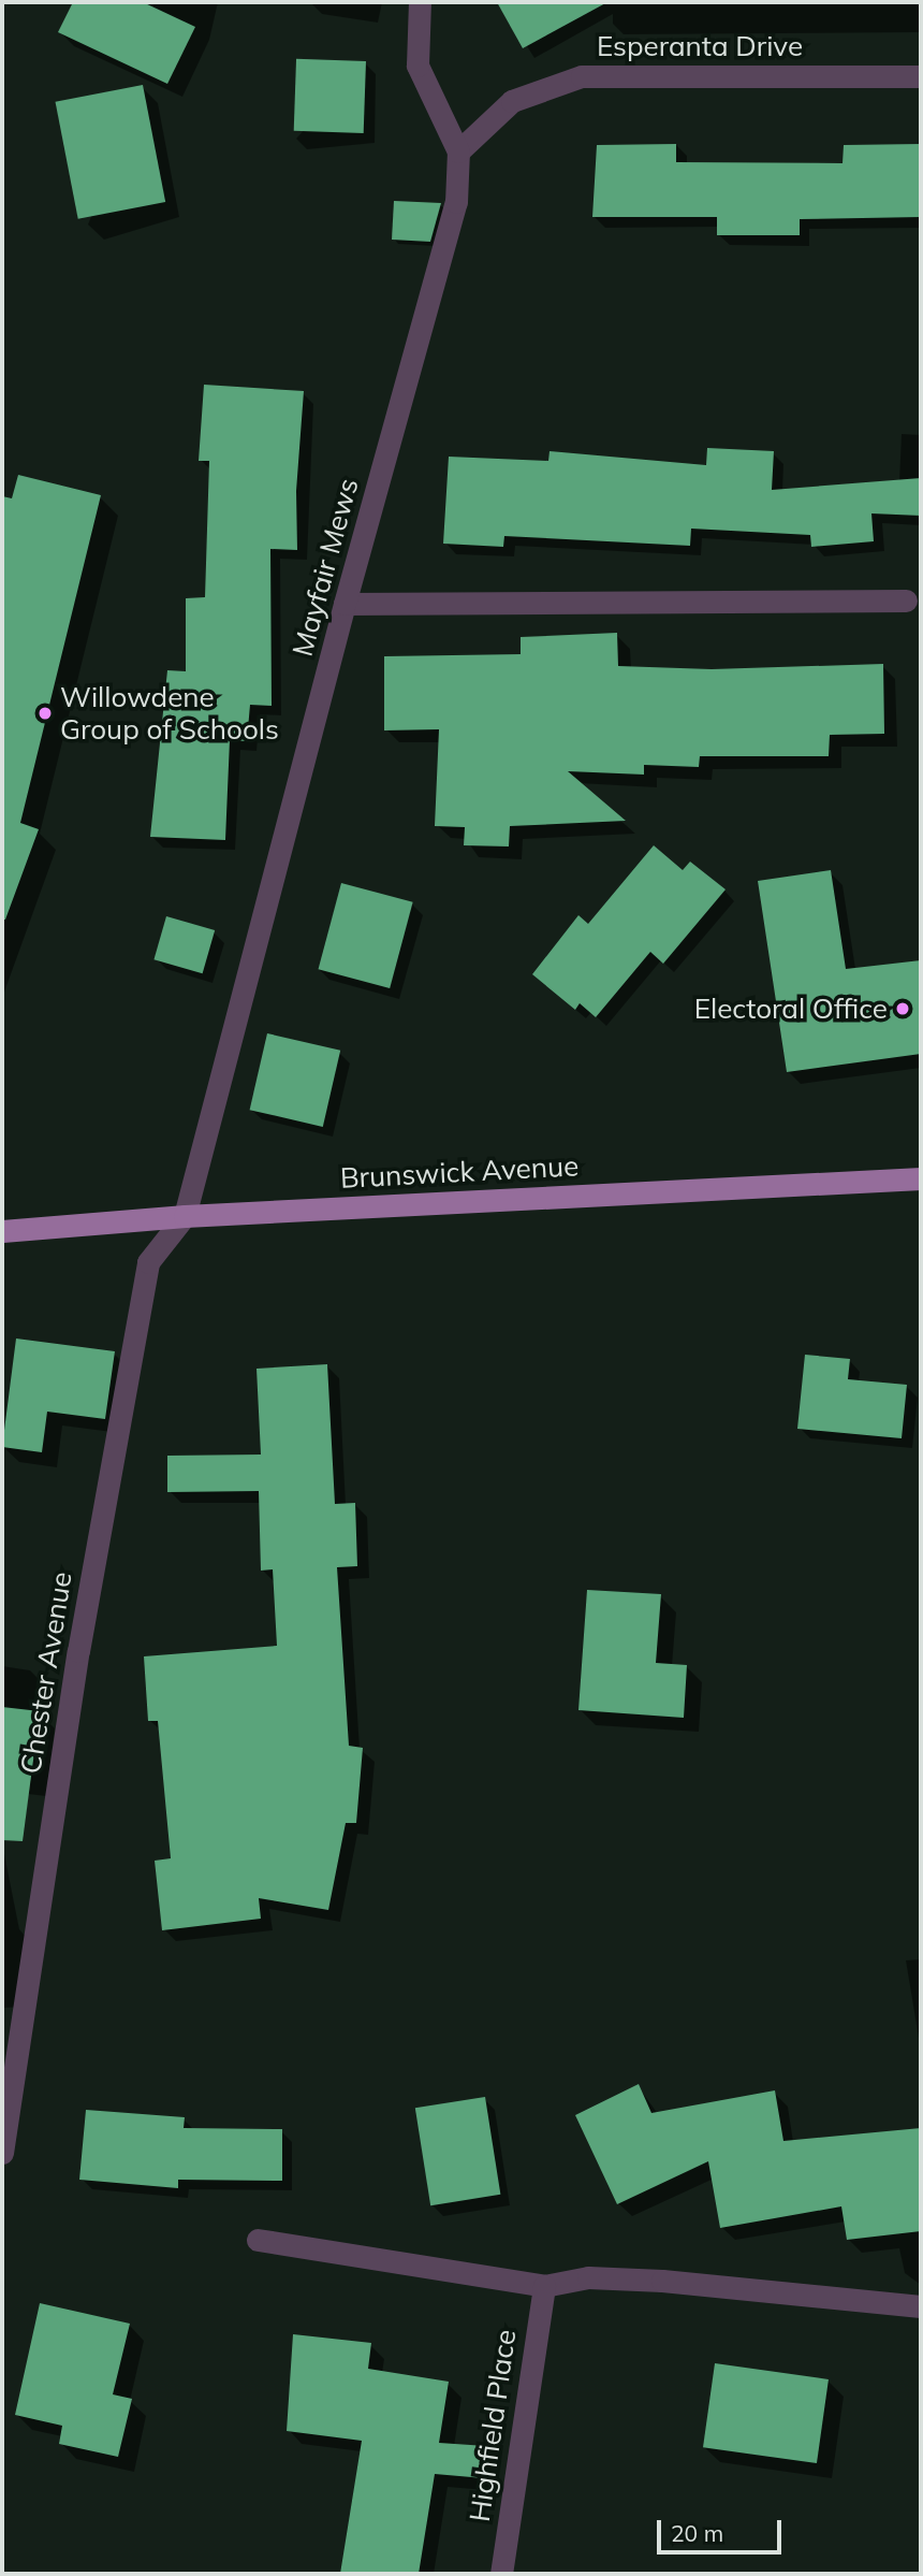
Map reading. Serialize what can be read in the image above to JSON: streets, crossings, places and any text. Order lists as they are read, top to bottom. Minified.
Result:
{"streets":{"main road":["Brunswick Avenue"],"street":["Esperanta Drive","Mayfair Mews","Chester Avenue","Highfield Place"]},"crossings":[["Esperanta Drive","Mayfair Mews"],["Mayfair Mews","Brunswick Avenue"],["Mayfair Mews","Chester Avenue"],["Brunswick Avenue","Chester Avenue"]],"places":["Willowdene Group of Schools","Electoral Office"],"scale_bar":"20 m"}
